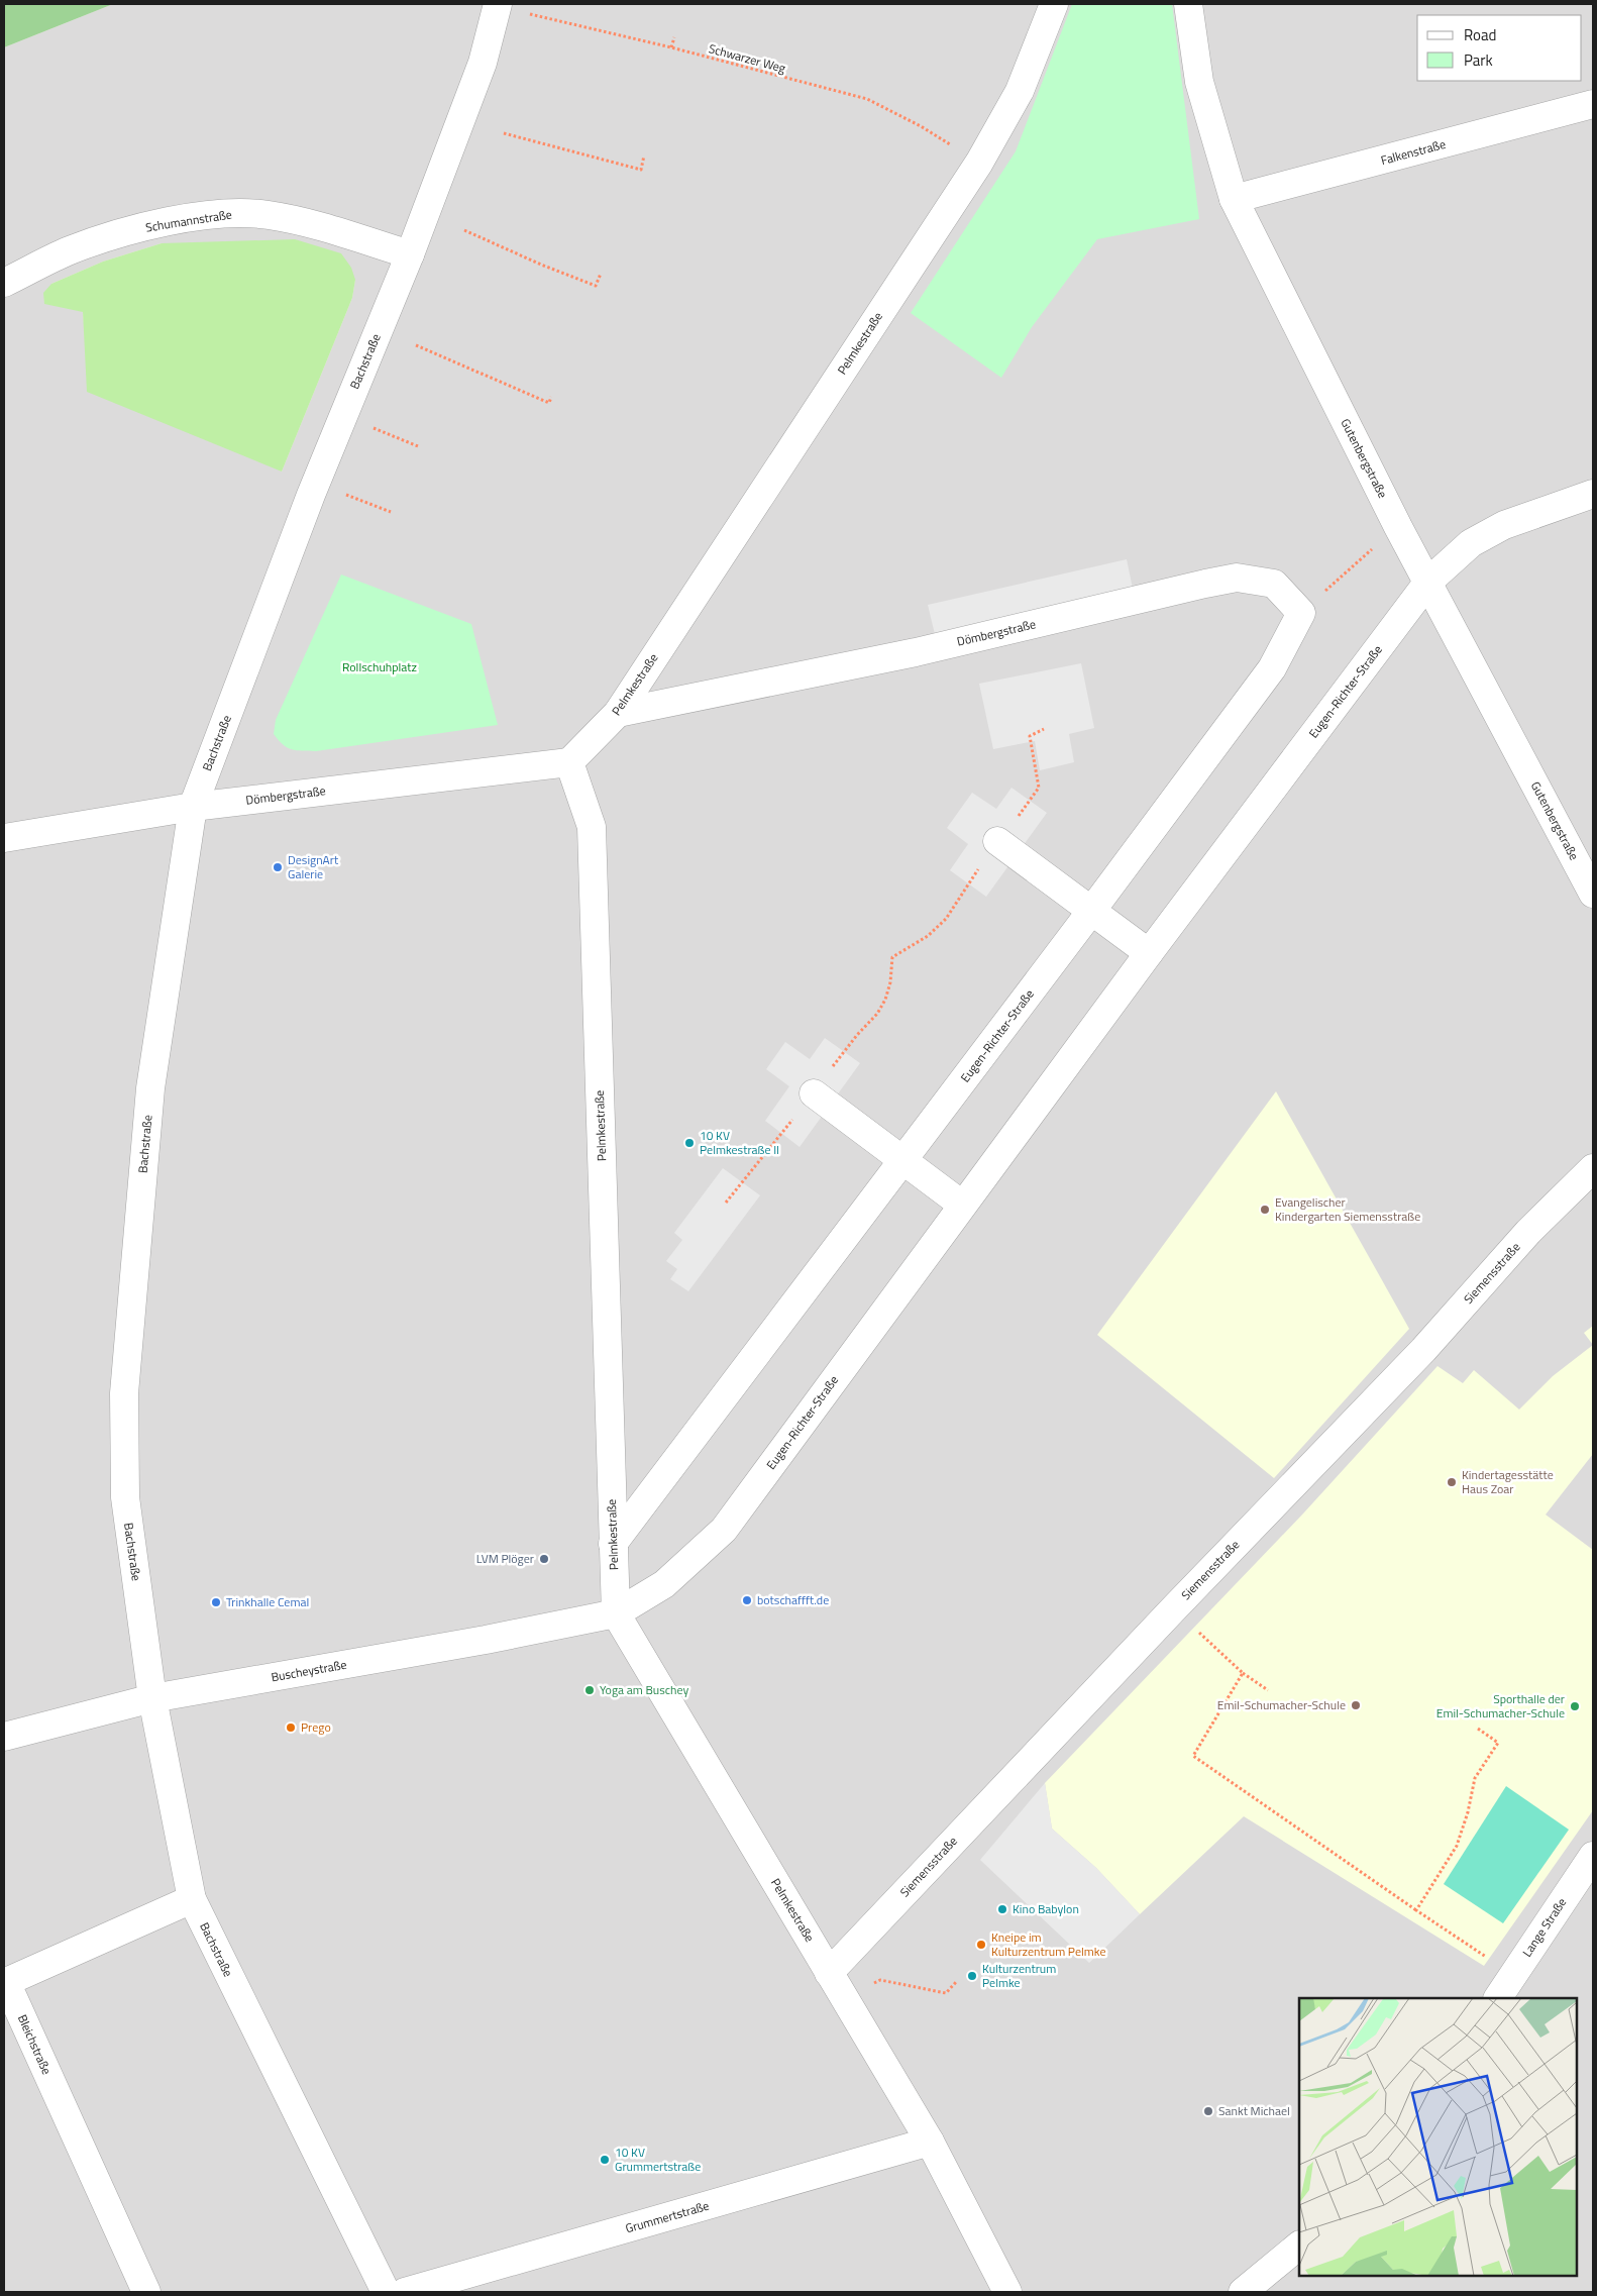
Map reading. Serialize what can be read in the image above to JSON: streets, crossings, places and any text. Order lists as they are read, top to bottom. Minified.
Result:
{"streets":{"street":["Falkenstraße","Schumannstraße","Pelmkestraße","Bachstraße","Gutenbergstraße","Dömbergstraße","Eugen-Richter-Straße","Siemensstraße","Buscheystraße","Lange Straße","Bleichstraße","Grummertstraße"],"path":["Schwarzer Weg"]},"crossings":[["Schwarzer Weg","Pelmkestraße"],["Schwarzer Weg","Bachstraße"],["Falkenstraße","Gutenbergstraße"],["Schumannstraße","Bachstraße"],["Pelmkestraße","Dömbergstraße"],["Pelmkestraße","Eugen-Richter-Straße"],["Pelmkestraße","Siemensstraße"],["Pelmkestraße","Buscheystraße"],["Pelmkestraße","Grummertstraße"],["Bachstraße","Dömbergstraße"],["Bachstraße","Buscheystraße"],["Bachstraße","Bleichstraße"],["Gutenbergstraße","Eugen-Richter-Straße"],["Dömbergstraße","Eugen-Richter-Straße"],["Eugen-Richter-Straße","Buscheystraße"]],"parks":["Rollschuhplatz"],"places":["DesignArt Galerie","10 KV Pelmkestraße II","Evangelischer Kindergarten Siemensstraße","Kindertagesstätte Haus Zoar","LVM Plöger","botschaffft.de","Trinkhalle Cemal","Yoga am Buschey","Emil-Schumacher-Schule","Sporthalle der Emil-Schumacher-Schule","Prego","Kino Babylon","Kneipe im Kulturzentrum Pelmke","Kulturzentrum Pelmke","Sankt Michael","10 KV Grummertstraße"],"legend":["Road","Park"]}
